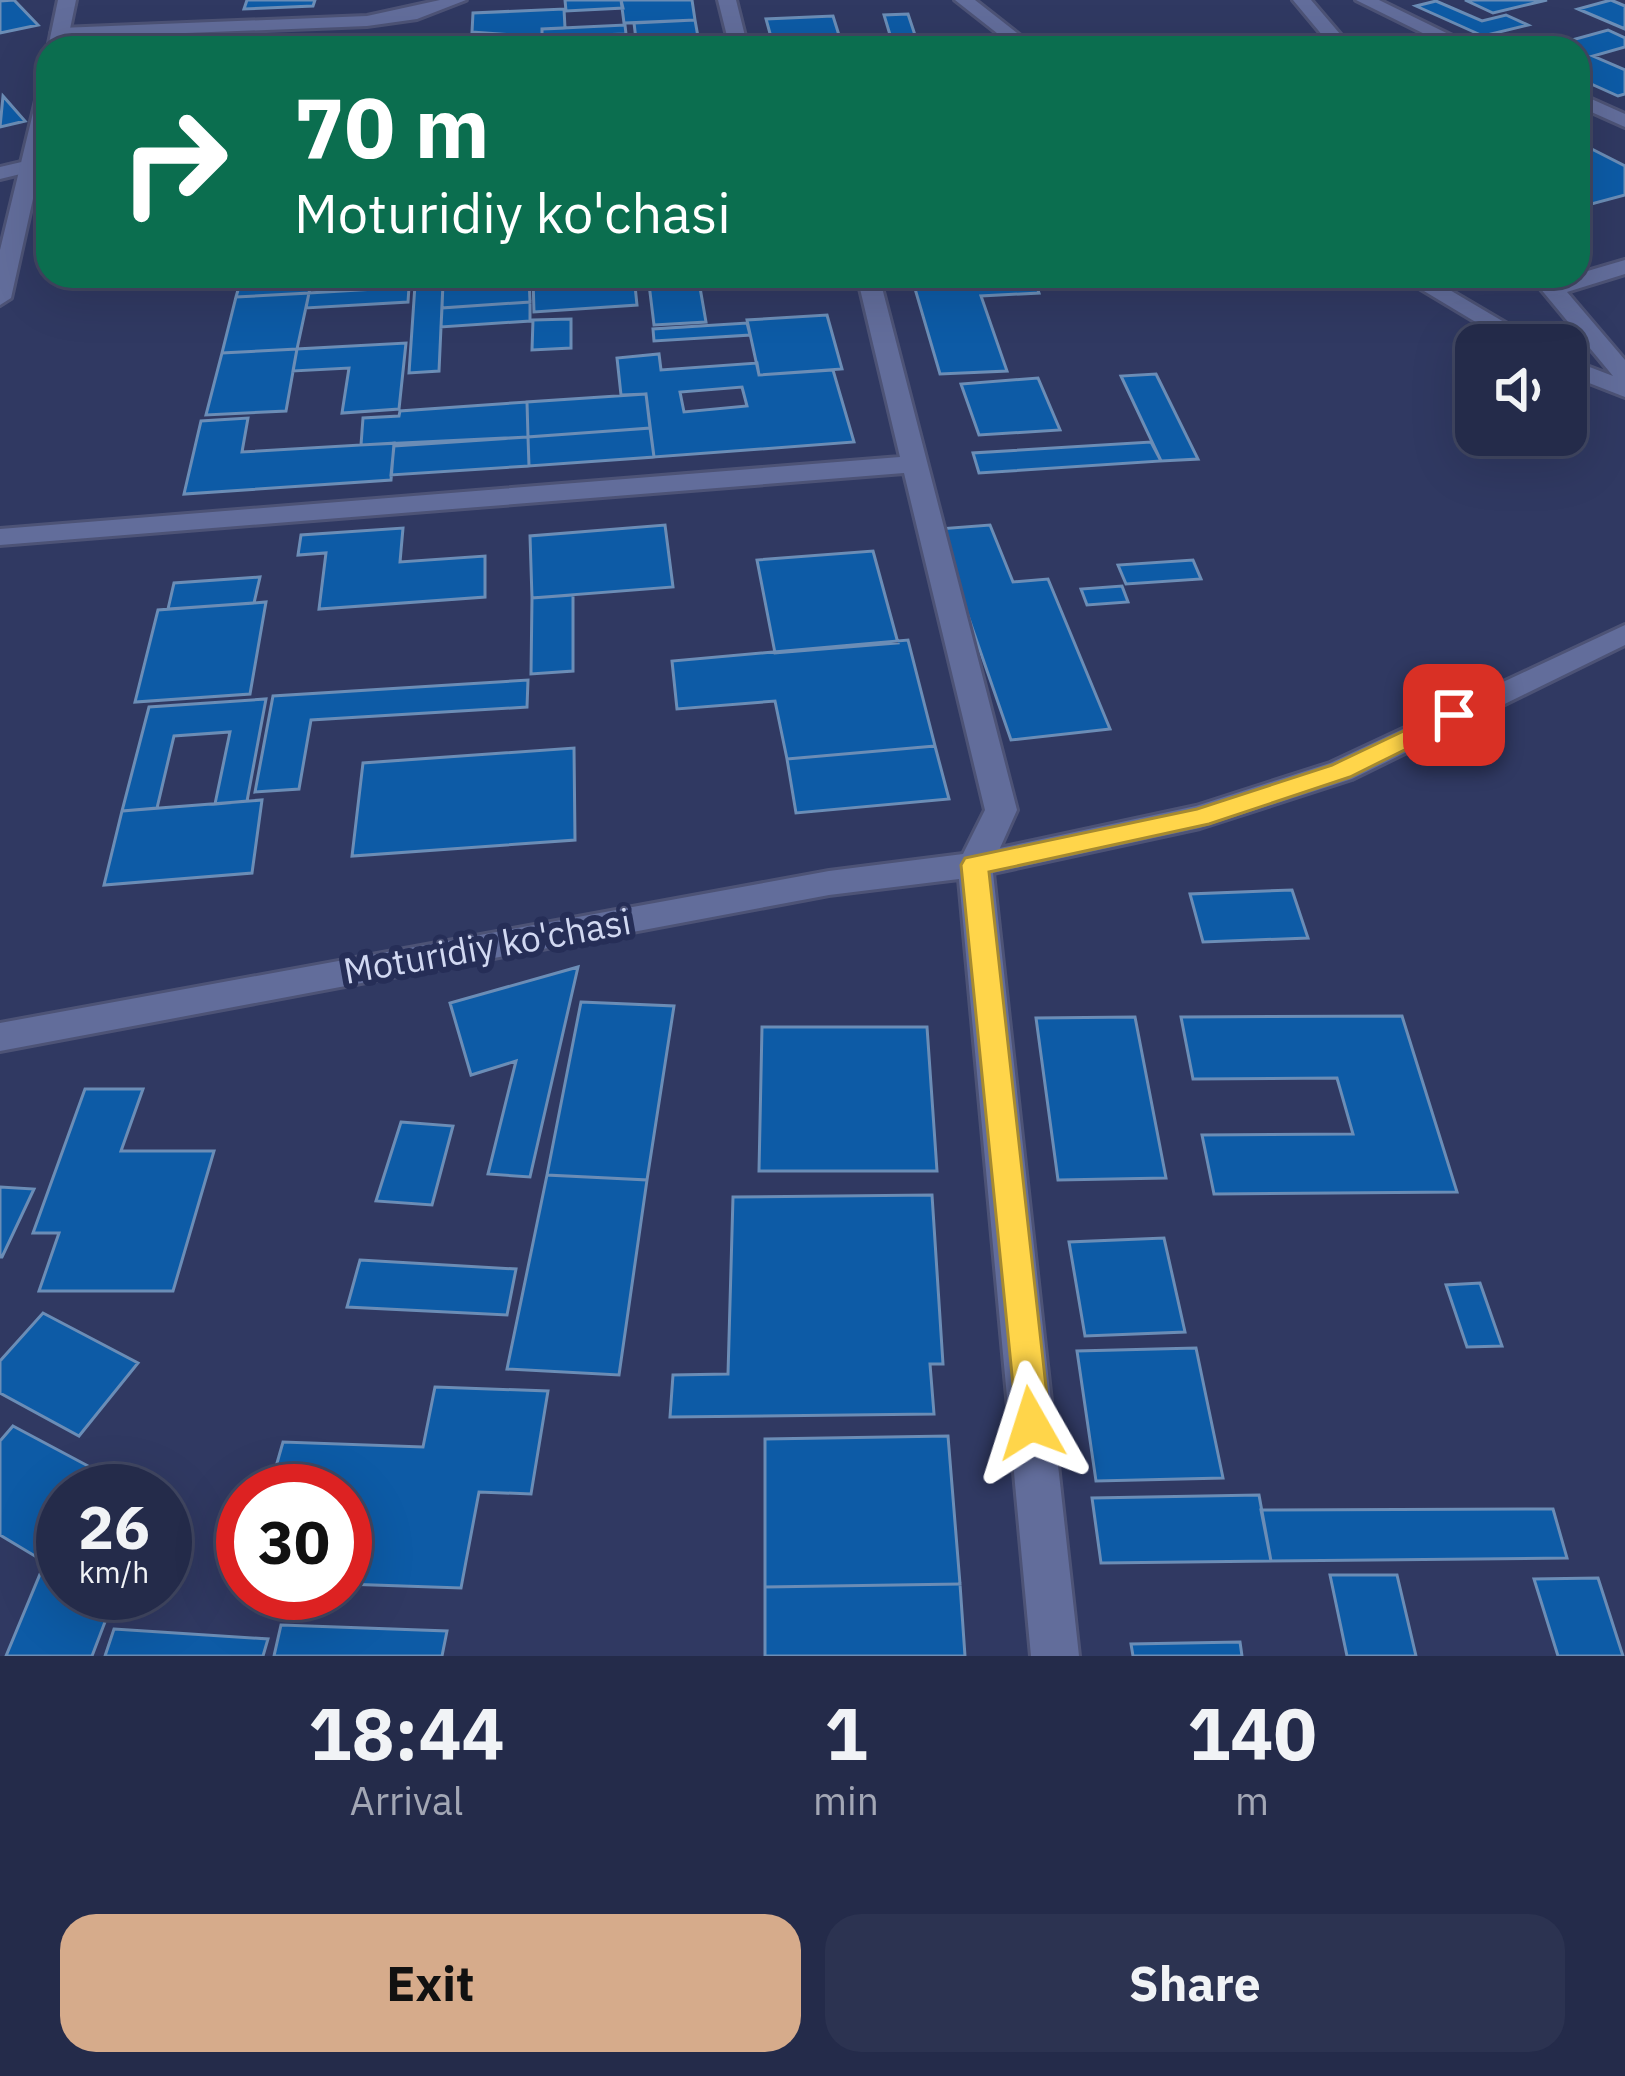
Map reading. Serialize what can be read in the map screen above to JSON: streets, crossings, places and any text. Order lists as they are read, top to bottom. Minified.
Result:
{"streets":{"street":["Moturidiy ko'chasi"]},"page":{"turn":["70 m","Moturidiy ko'chasi"],"speed":"26 km/h","limit":"30","eta":["18:44","Arrival","1","min","140","m"],"buttons":["Exit","Share"]}}
